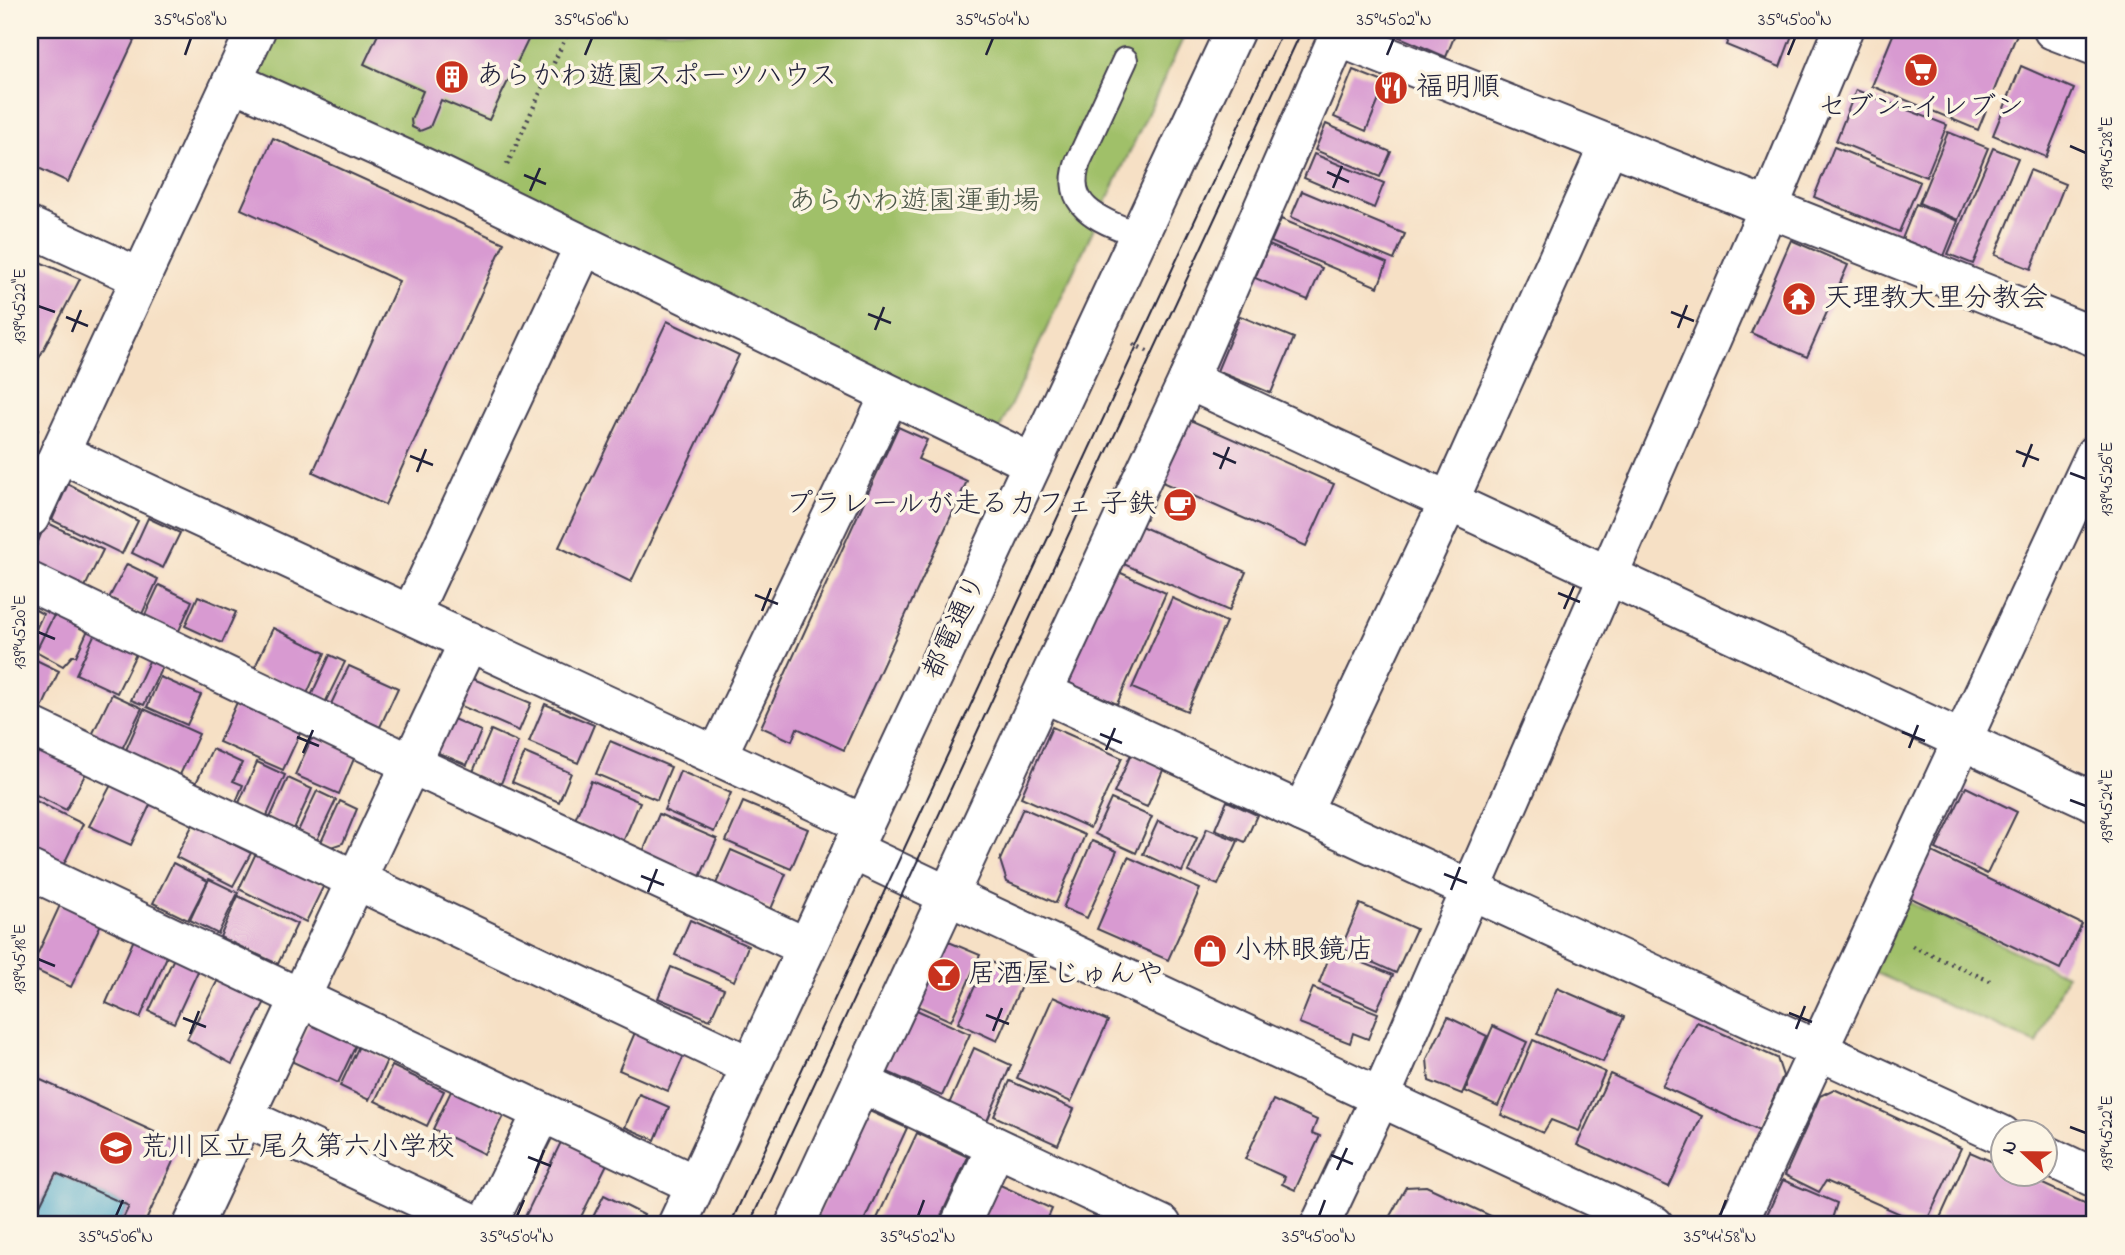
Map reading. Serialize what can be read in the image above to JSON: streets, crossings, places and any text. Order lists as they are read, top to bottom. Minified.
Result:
{"streets":{"street":["都電通り"]},"parks":["あらかわ遊園運動場"],"places":{"supermarket":["セブン-イレブン"],"building":["あらかわ遊園スポーツハウス"],"restaurant":["福明順"],"temple":["天理教大里分教会"],"cafe":["プラレールが走るカフェ 子鉄"],"shop":["小林眼鏡店"],"bar":["居酒屋じゅんや"],"school or university":["荒川区立 尾久第六小学校"]},"north":"left","coordinates":["35°45'08\"N","35°45'06\"N","35°45'04\"N","35°45'02\"N","35°45'00\"N","139°45'28\"E","139°45'22\"E","139°45'26\"E","139°45'20\"E","139°45'24\"E","139°45'18\"E","35°44'58\"N"]}
